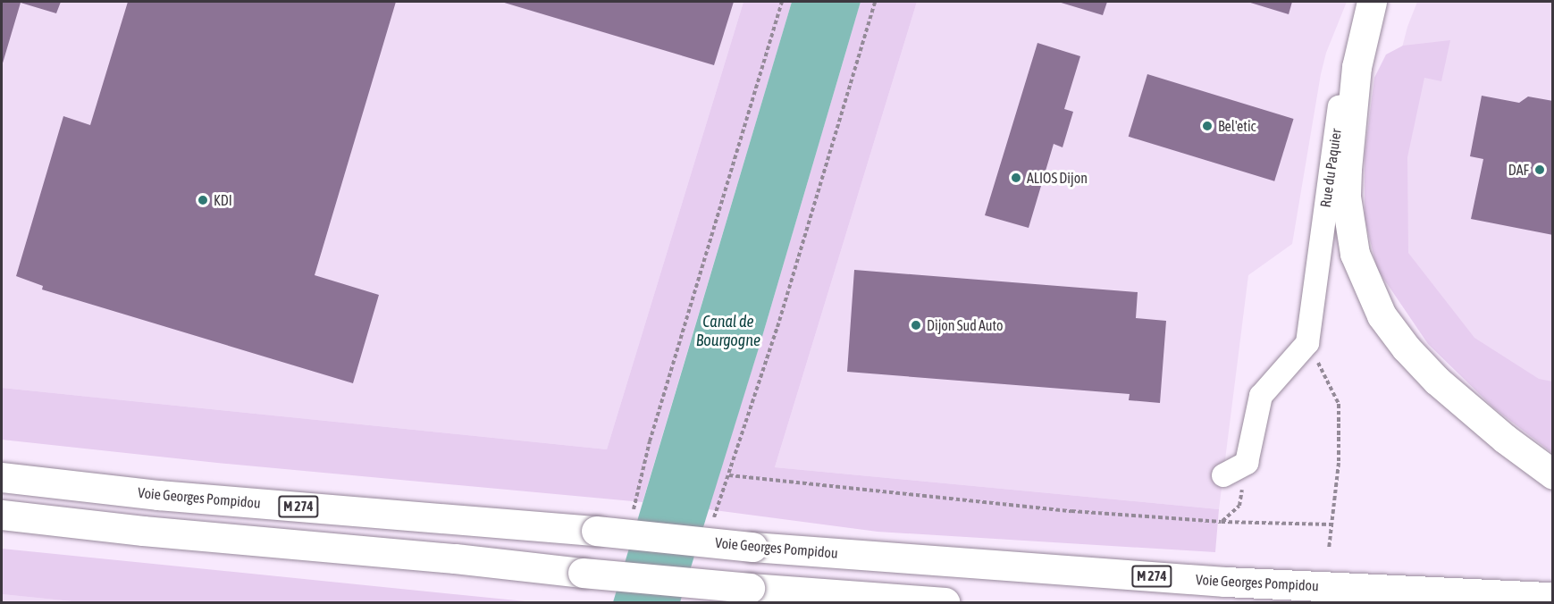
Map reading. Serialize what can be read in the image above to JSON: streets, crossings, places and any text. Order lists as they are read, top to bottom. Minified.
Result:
{"streets":{"main road":["Rue du Paquier","Voie Georges Pompidou","M 274"]},"water":["Canal de Bourgogne"],"places":["Bel'etic","DAF","ALIOS Dijon","KDI","Dijon Sud Auto"]}
